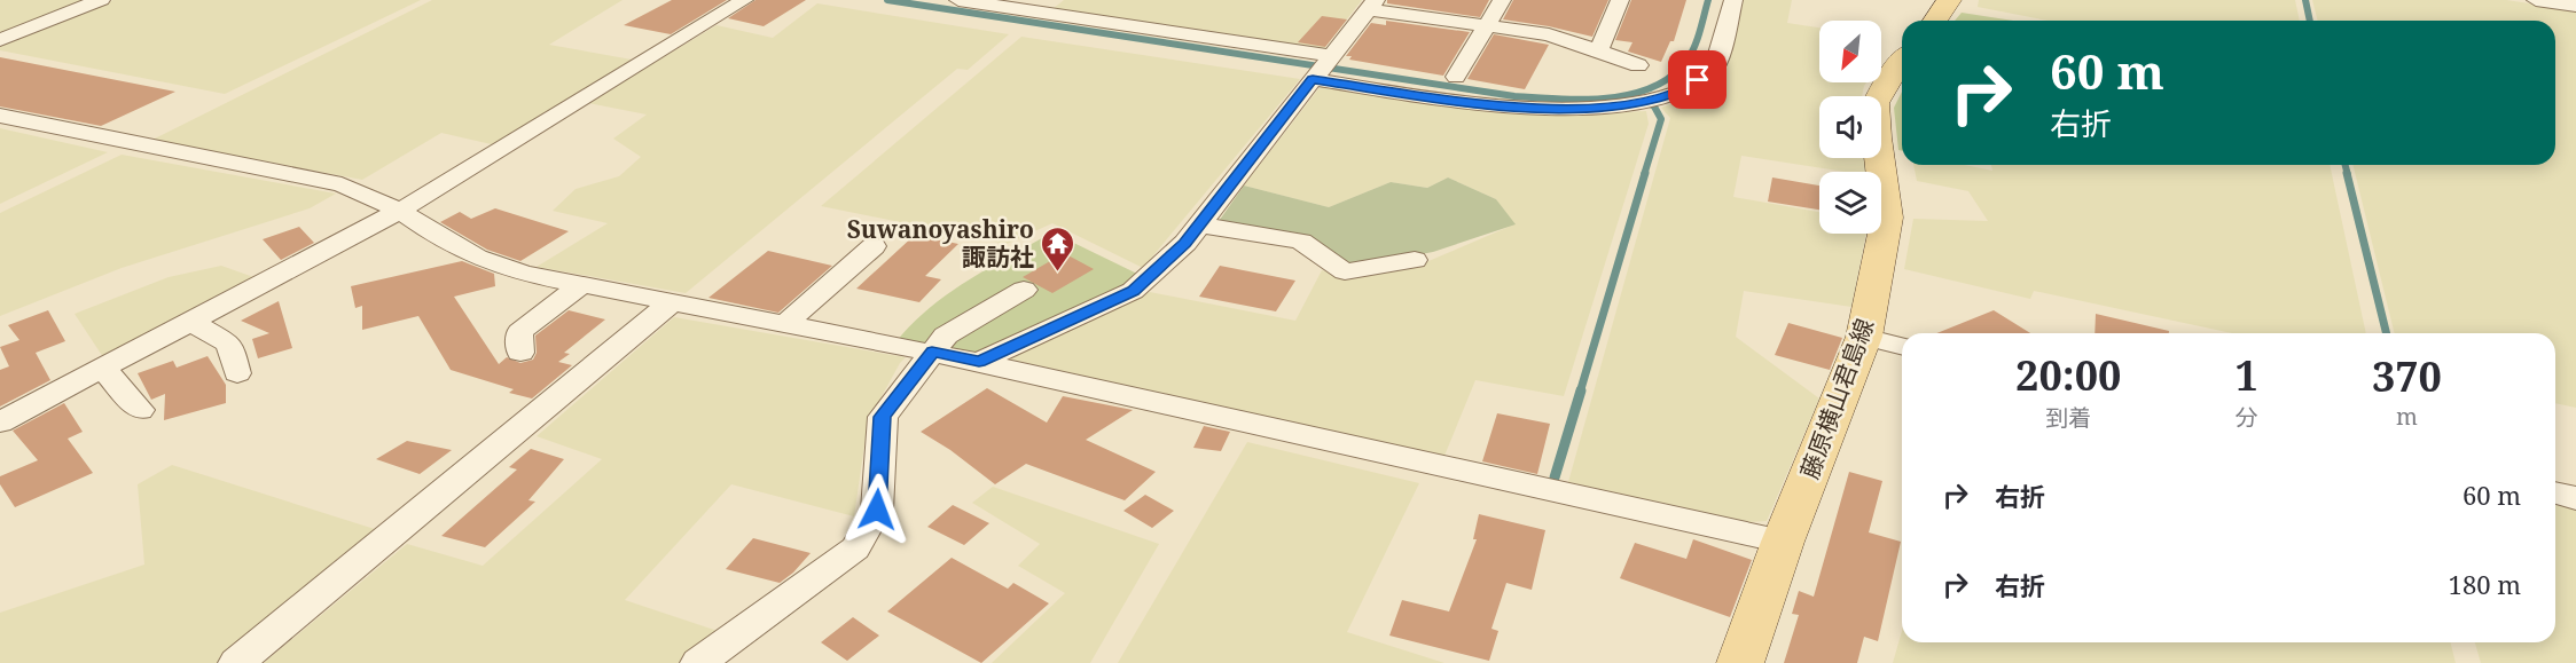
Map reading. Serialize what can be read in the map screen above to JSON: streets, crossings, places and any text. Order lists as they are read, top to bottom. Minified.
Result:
{"streets":{"main road":["藤原横山君島線"]},"places":{"temple":["Suwanoyashiro 諏訪社"]},"north":"bottom left","page":{"turn":["60 m","右折"],"eta":["20:00","到着","1","分","370","m"],"list":[{"name":"右折","value":"60 m"},{"name":"右折","value":"180 m"}]}}
